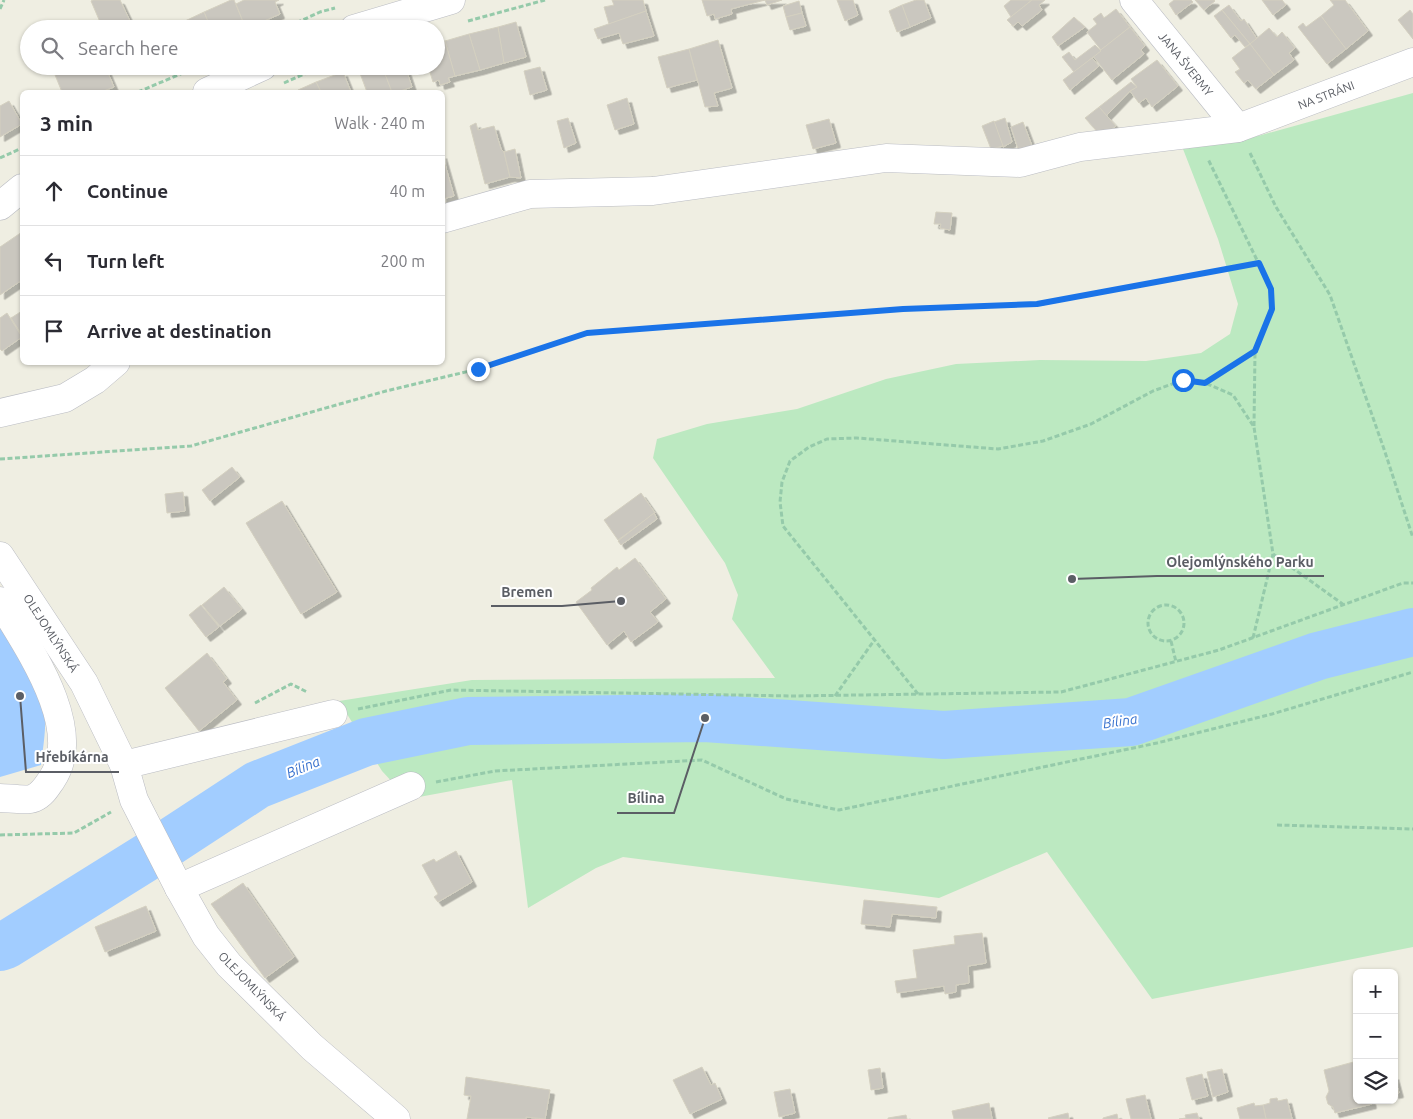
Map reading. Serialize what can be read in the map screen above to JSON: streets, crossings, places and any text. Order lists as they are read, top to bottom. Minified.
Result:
{"streets":{"street":["JANA ŠVERMY","NA STRÁNI","OLEJOMLÝNSKÁ"]},"crossings":[["JANA ŠVERMY","NA STRÁNI"]],"water":["Bílina"],"places":["Olejomlýnského Parku","Bremen","Hřebíkárna","Bílina"],"page":{"search":"Search here","heading":["3 min","Walk · 240 m"],"list":[["Continue","40 m"],["Turn left","200 m"],"Arrive at destination"],"map_buttons":["+","−"]}}
